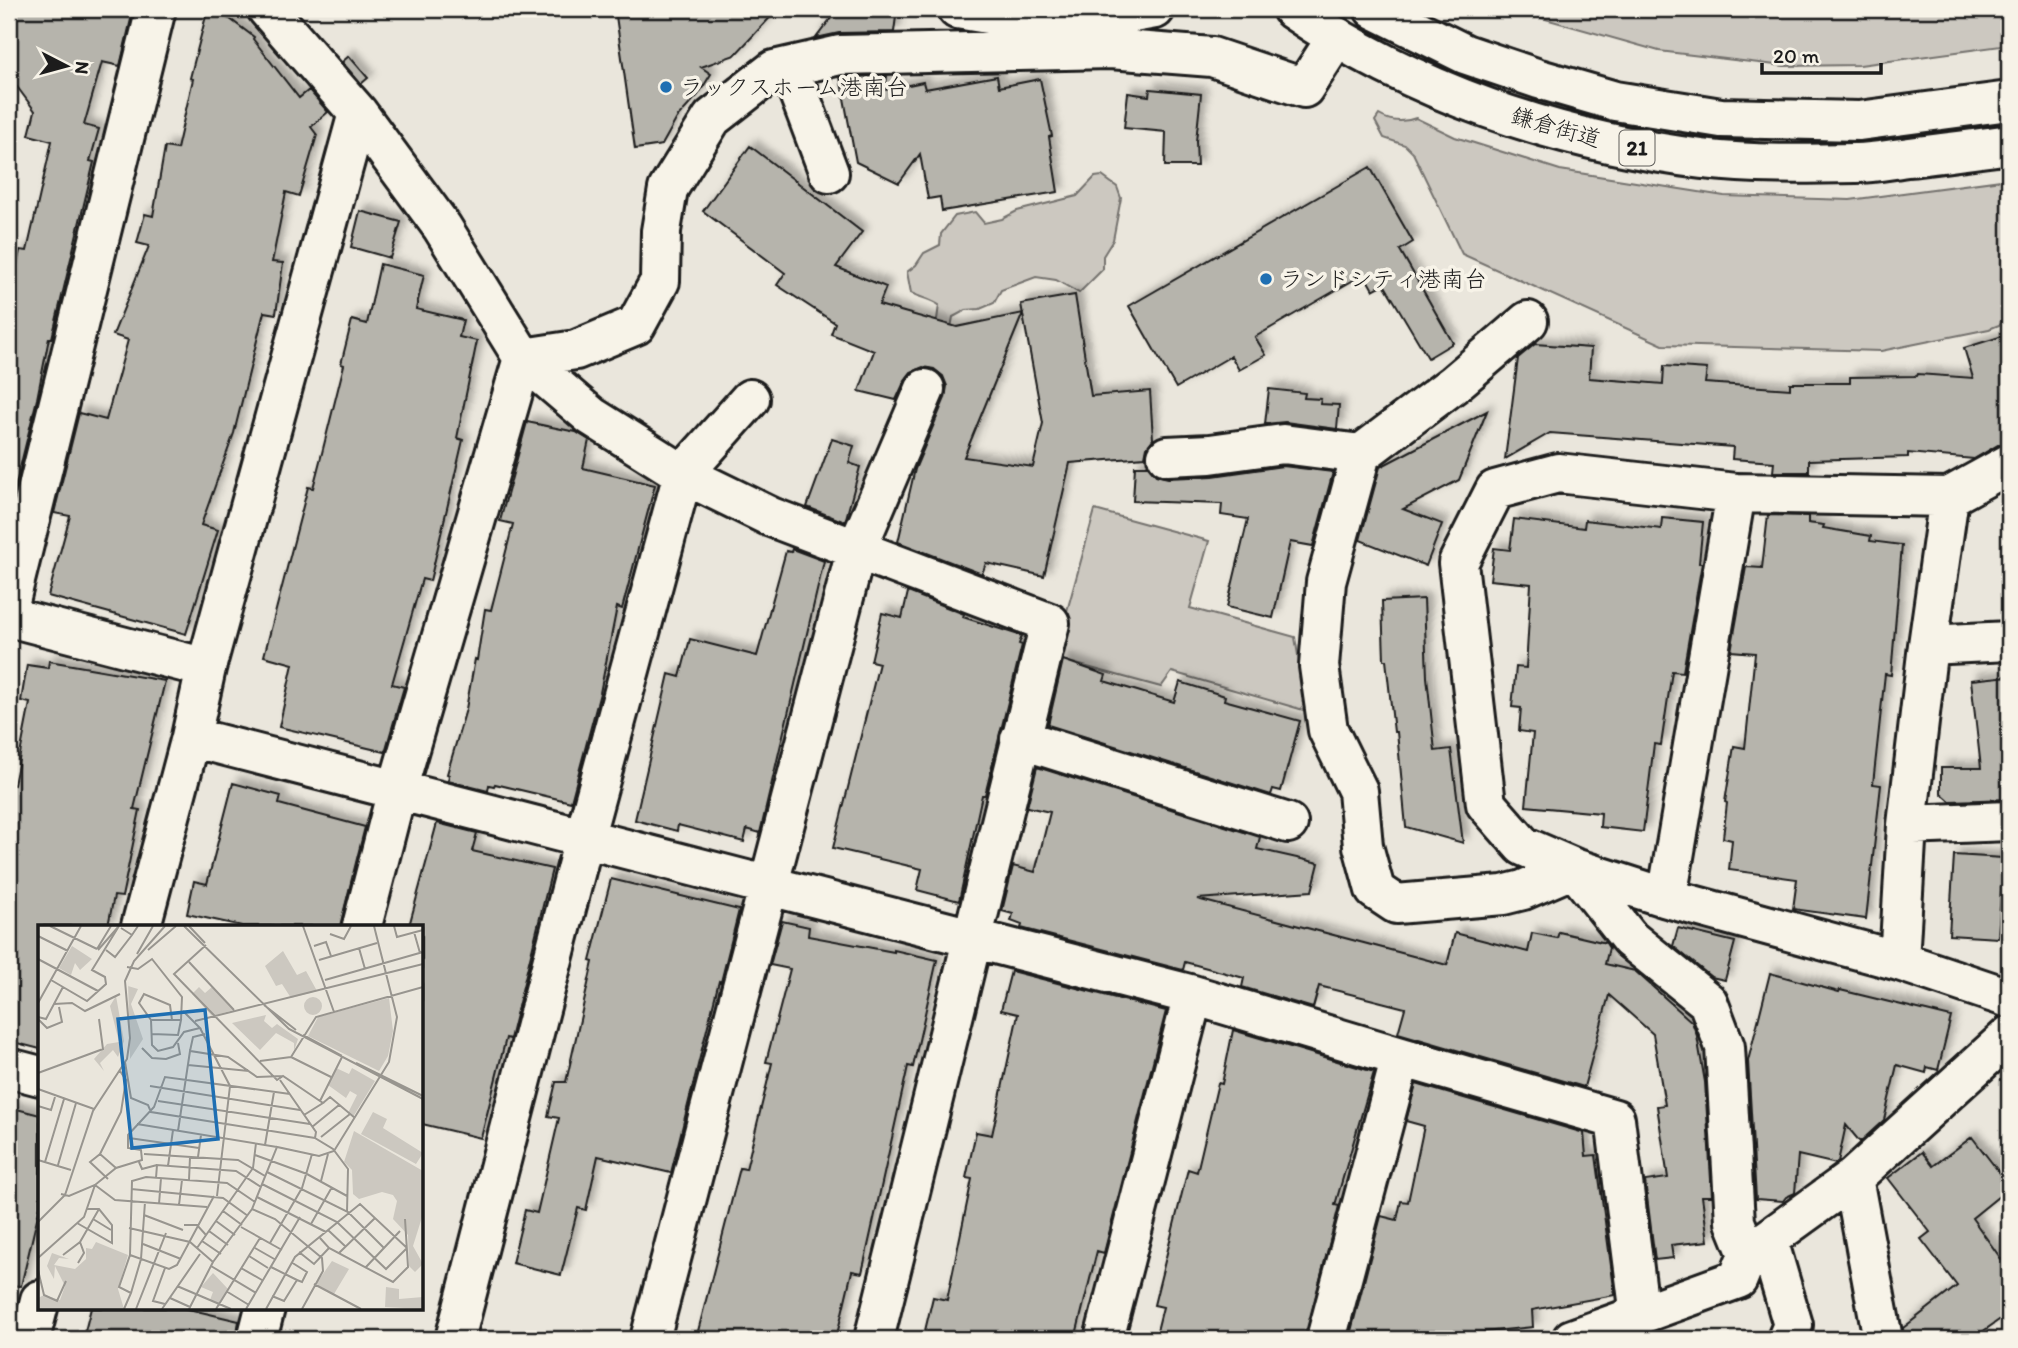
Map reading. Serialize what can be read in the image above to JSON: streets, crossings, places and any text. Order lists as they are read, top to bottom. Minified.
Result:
{"streets":{"street":["鎌倉街道","21"]},"places":["ラックスホーム港南台","ランドシティ港南台"],"scale_bar":"20 m","north":"right"}
